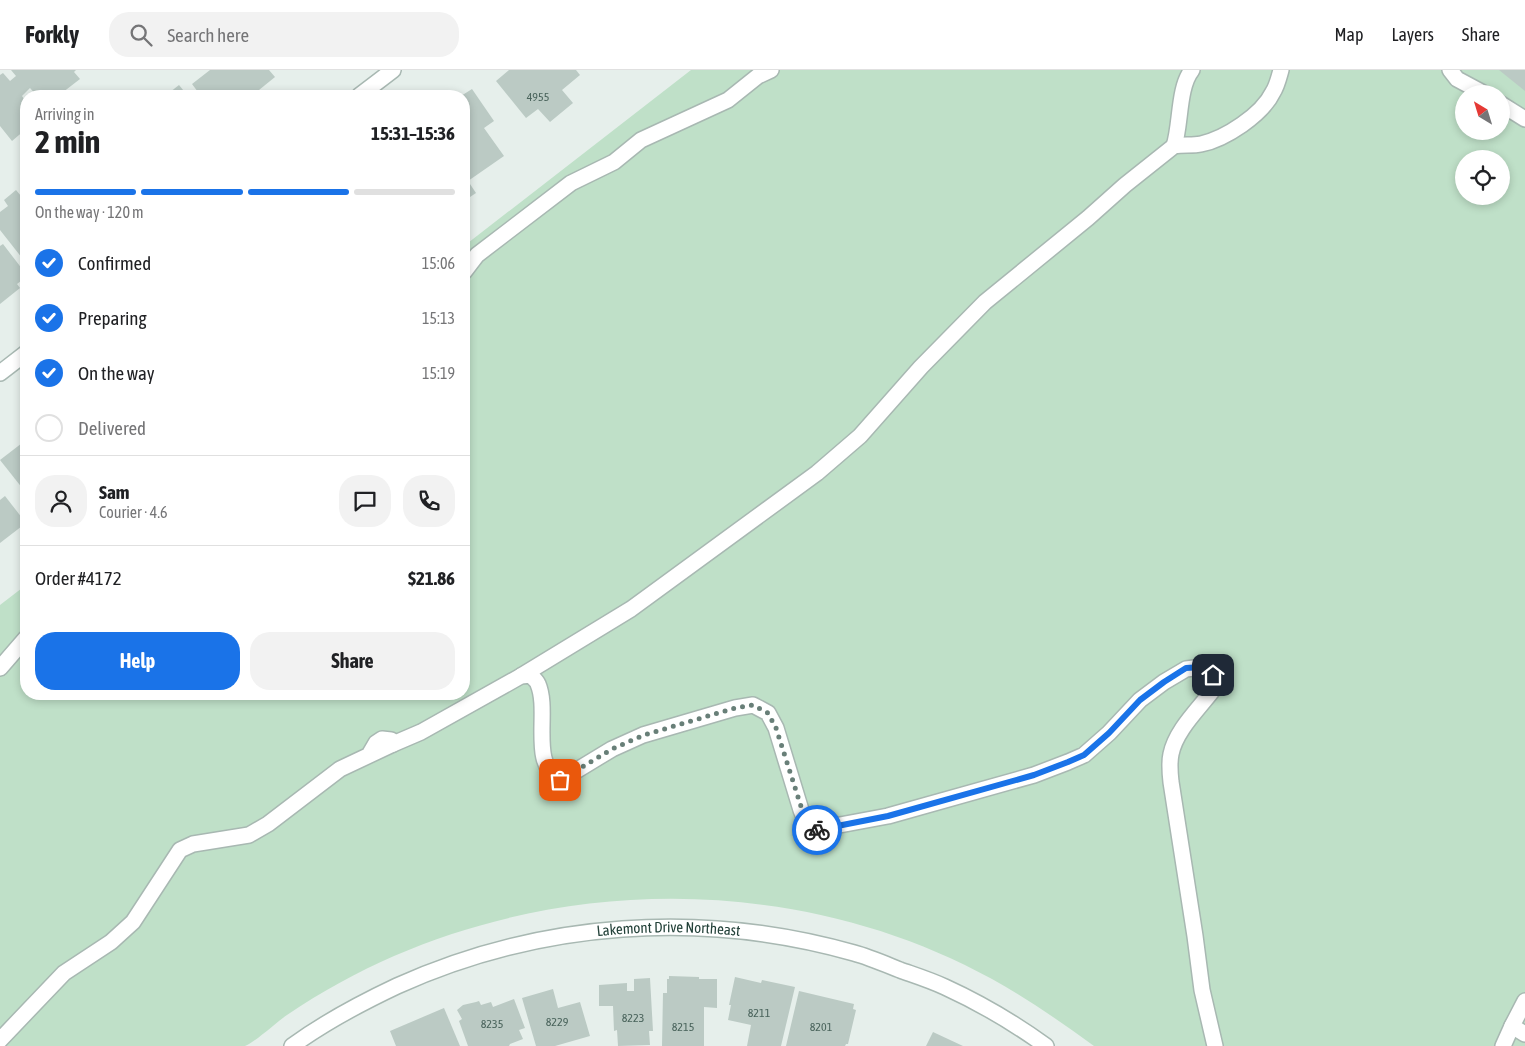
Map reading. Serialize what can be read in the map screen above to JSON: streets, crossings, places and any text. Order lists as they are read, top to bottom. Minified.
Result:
{"streets":{"street":["Lakemont Drive Northeast"]},"house_numbers":["4955","8211","8223","8229","8235","8215","8201"],"north":"top left","page":{"header":"Forkly","search":"Search here","nav":["Map","Layers","Share"],"heading":["2 min","Arriving in","15:31–15:36"],"panel":["Sam","Courier · 4.6","Order #4172","$21.86"],"bar":"On the way · 120 m","list":[["Confirmed","15:06"],["Preparing","15:13"],["On the way","15:19"],"Delivered"],"buttons":["Help","Share"]}}
